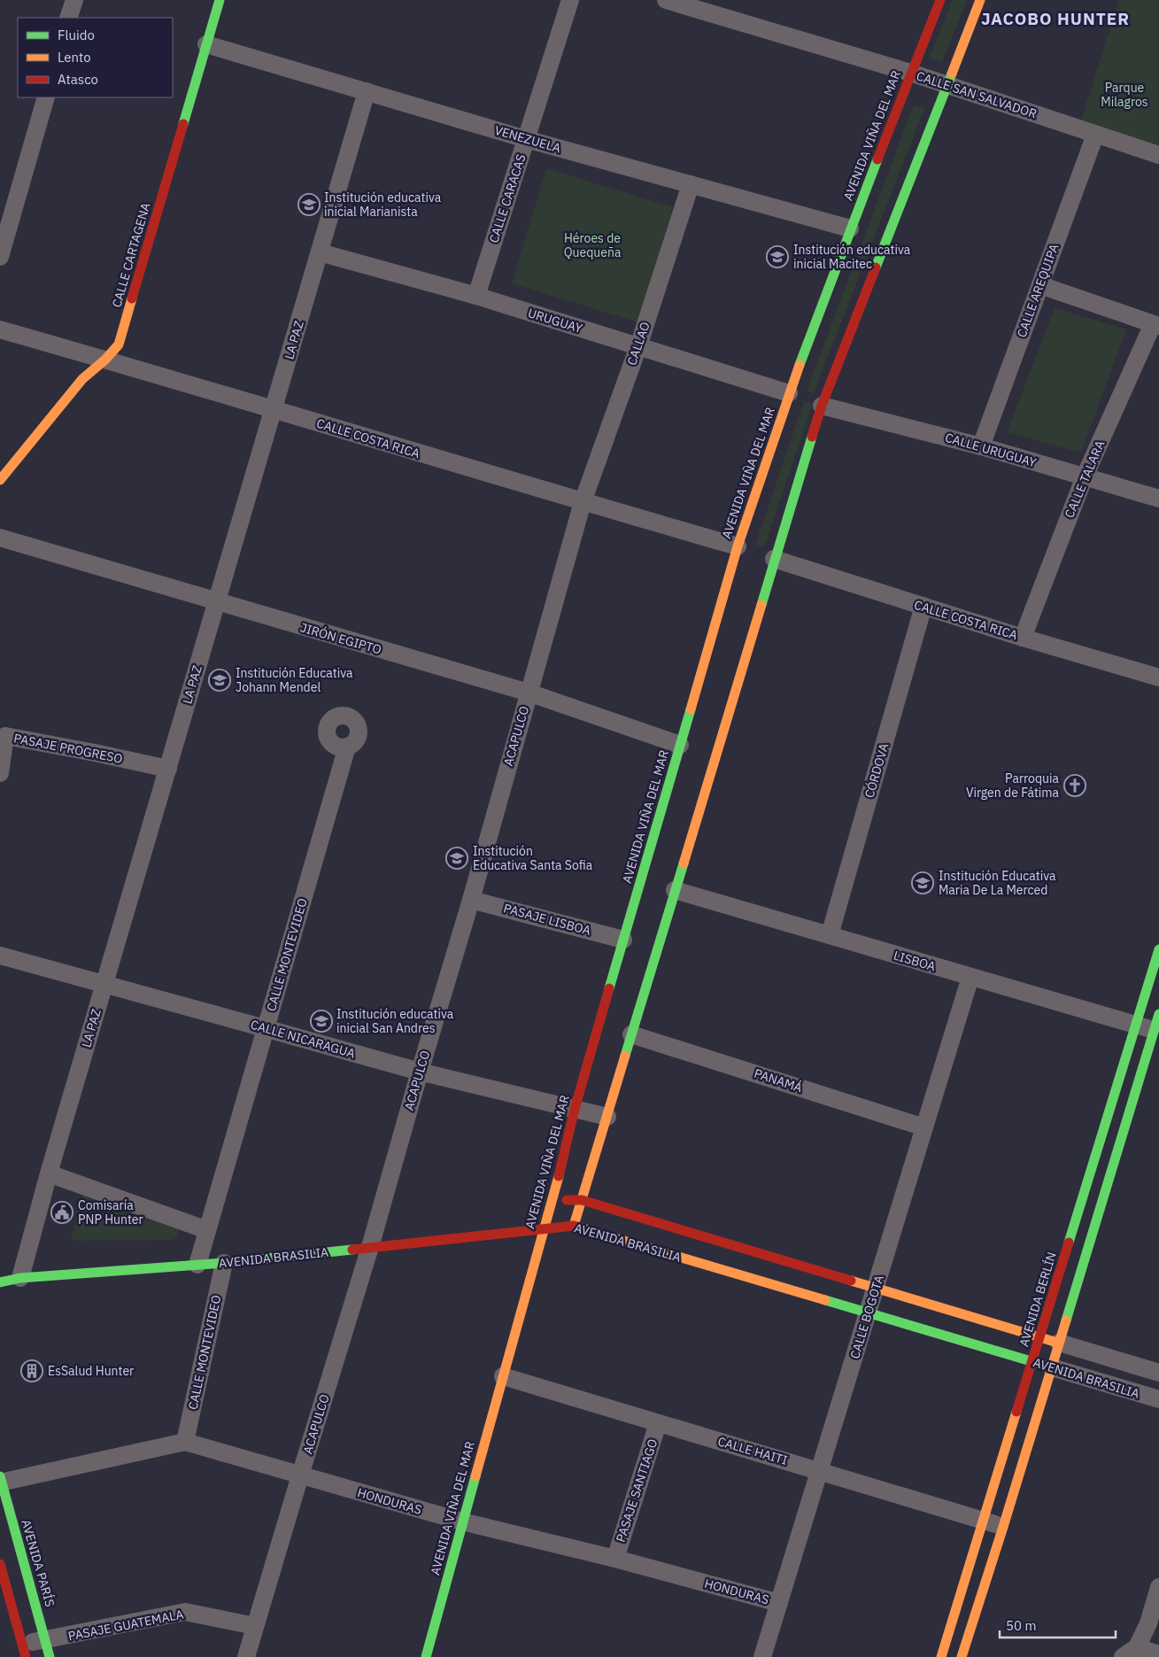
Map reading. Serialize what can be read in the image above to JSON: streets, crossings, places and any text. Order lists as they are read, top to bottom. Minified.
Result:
{"streets":{"street":["CALLE SAN SALVADOR","AVENIDA VIÑA DEL MAR","VENEZUELA","CALLE CARACAS","CALLE CARTAGENA","CALLE AREQUIPA","URUGUAY","LA PAZ","CALLAO","CALLE COSTA RICA","CALLE URUGUAY","CALLE TALARA","JIRÓN EGIPTO","ACAPULCO","PASAJE PROGRESO","CÓRDOVA","PASAJE LISBOA","CALLE MONTEVIDEO","LISBOA","CALLE NICARAGUA","PANAMÁ","AVENIDA BRASILIA","AVENIDA BERLÍN","CALLE BOGOTA","CALLE HAITI","PASAJE SANTIAGO","HONDURAS","AVENIDA PARÍS","PASAJE GUATEMALA"]},"crossings":[["CALLE SAN SALVADOR","AVENIDA VIÑA DEL MAR"],["CALLE SAN SALVADOR","CALLE AREQUIPA"],["AVENIDA VIÑA DEL MAR","VENEZUELA"],["AVENIDA VIÑA DEL MAR","URUGUAY"],["AVENIDA VIÑA DEL MAR","CALLE COSTA RICA"],["AVENIDA VIÑA DEL MAR","JIRÓN EGIPTO"],["AVENIDA VIÑA DEL MAR","PASAJE LISBOA"],["AVENIDA VIÑA DEL MAR","CALLE NICARAGUA"],["AVENIDA VIÑA DEL MAR","AVENIDA BRASILIA"],["AVENIDA VIÑA DEL MAR","CALLE HAITI"],["AVENIDA VIÑA DEL MAR","HONDURAS"],["VENEZUELA","CALLE CARACAS"],["VENEZUELA","CALLE CARTAGENA"],["VENEZUELA","LA PAZ"],["VENEZUELA","CALLAO"],["CALLE CARACAS","URUGUAY"],["CALLE CARTAGENA","CALLE COSTA RICA"],["CALLE AREQUIPA","CALLE URUGUAY"],["URUGUAY","LA PAZ"],["URUGUAY","CALLAO"],["LA PAZ","CALLE COSTA RICA"],["LA PAZ","JIRÓN EGIPTO"],["LA PAZ","PASAJE PROGRESO"],["LA PAZ","CALLE NICARAGUA"],["LA PAZ","AVENIDA BRASILIA"],["CALLAO","CALLE COSTA RICA"],["CALLAO","ACAPULCO"],["CALLE COSTA RICA","CALLE TALARA"],["CALLE COSTA RICA","ACAPULCO"],["CALLE COSTA RICA","CÓRDOVA"],["CALLE URUGUAY","CALLE TALARA"],["JIRÓN EGIPTO","ACAPULCO"],["ACAPULCO","PASAJE LISBOA"],["ACAPULCO","CALLE NICARAGUA"],["ACAPULCO","AVENIDA BRASILIA"],["ACAPULCO","HONDURAS"],["ACAPULCO","PASAJE GUATEMALA"],["CÓRDOVA","LISBOA"],["CALLE MONTEVIDEO","CALLE NICARAGUA"],["CALLE MONTEVIDEO","AVENIDA BRASILIA"],["CALLE MONTEVIDEO","HONDURAS"],["LISBOA","AVENIDA BERLÍN"],["LISBOA","CALLE BOGOTA"],["PANAMÁ","CALLE BOGOTA"],["AVENIDA BRASILIA","AVENIDA BERLÍN"],["AVENIDA BRASILIA","CALLE BOGOTA"],["AVENIDA BERLÍN","CALLE HAITI"],["CALLE BOGOTA","CALLE HAITI"],["CALLE BOGOTA","HONDURAS"],["CALLE HAITI","PASAJE SANTIAGO"],["PASAJE SANTIAGO","HONDURAS"],["HONDURAS","AVENIDA PARÍS"],["AVENIDA PARÍS","PASAJE GUATEMALA"]],"districts":["JACOBO HUNTER"],"parks":["Parque Milagros","Héroes de Quequeña"],"places":{"school or university":["Institución educativa inicial Marianista","Institución educativa inicial Macitec","Institución Educativa Johann Mendel","Institución Educativa Santa Sofia","Institución Educativa Maria De La Merced","Institución educativa inicial San Andres"],"church":["Parroquia Virgen de Fátima"],"public building":["Comisaría PNP Hunter"],"building":["EsSalud Hunter"]},"legend":["Fluido","Lento","Atasco"],"scale_bar":"50 m"}
